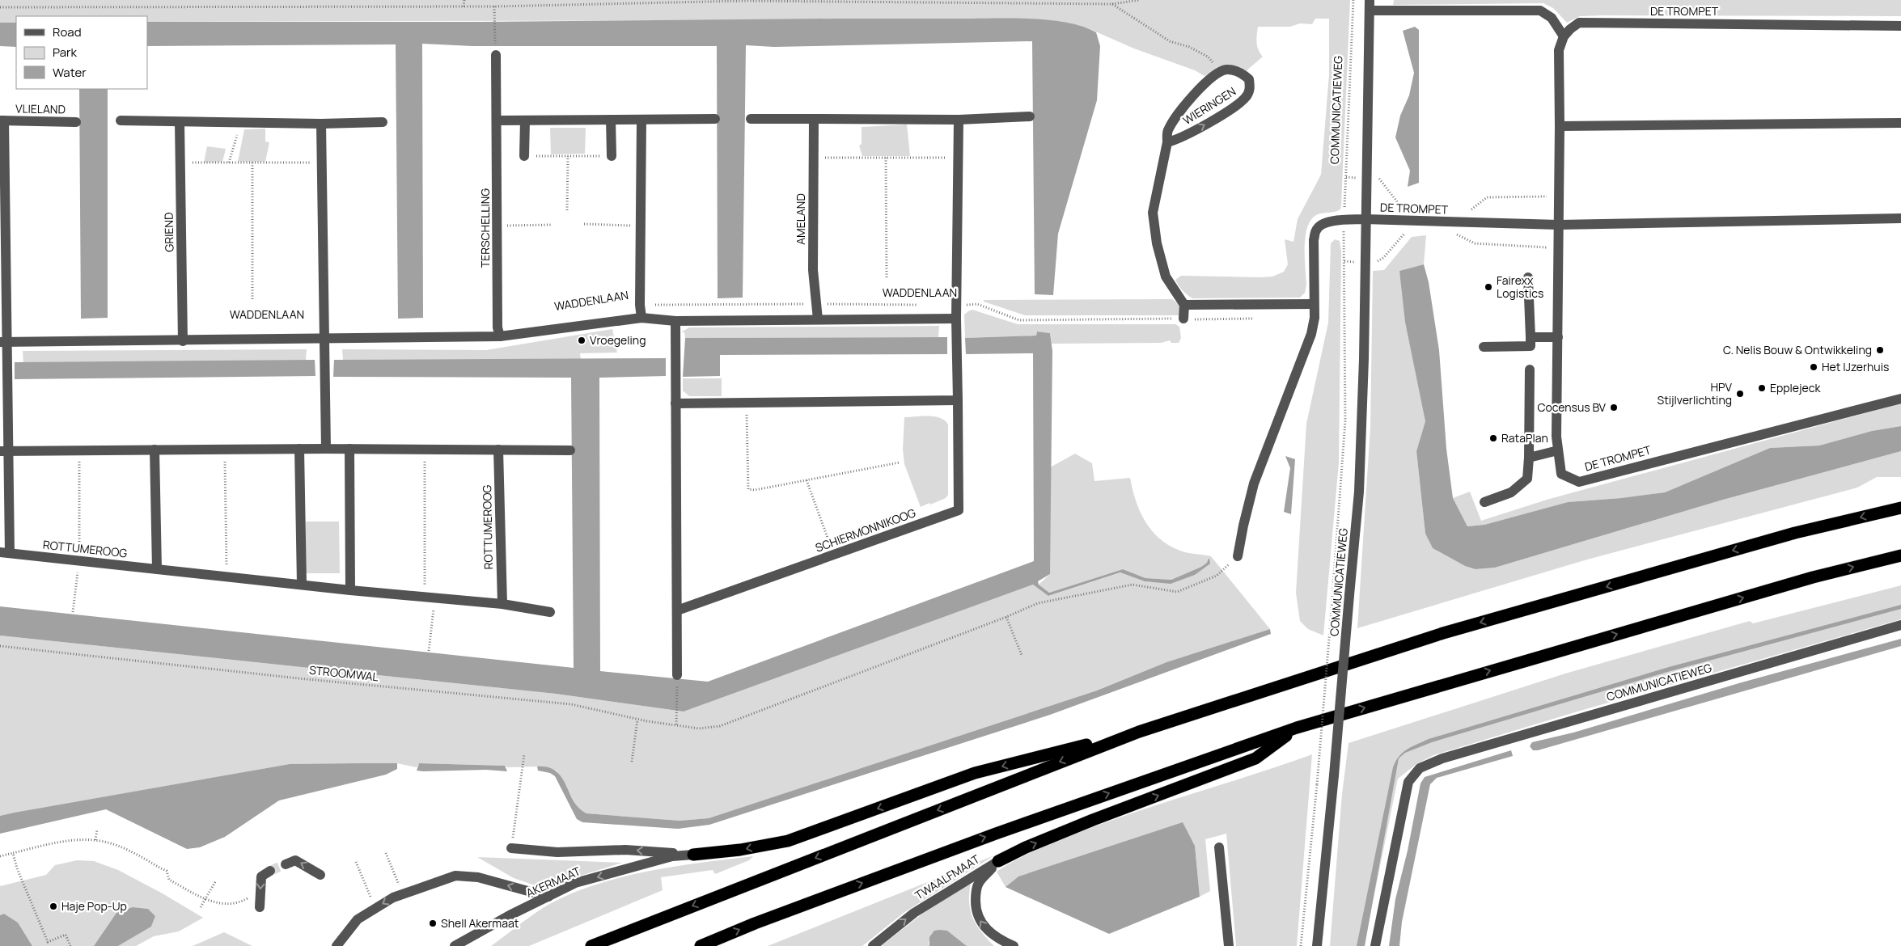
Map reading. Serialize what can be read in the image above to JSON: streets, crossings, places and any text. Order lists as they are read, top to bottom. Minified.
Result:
{"streets":{"street":["DE TROMPET","WIERINGEN","VLIELAND","COMMUNICATIEWEG","AMELAND","TERSCHELLING","GRIEND","WADDENLAAN","ROTTUMEROOG","SCHIERMONNIKOOG","TWAALFMAAT","AKERMAAT"],"path":["STROOMWAL"]},"crossings":[["DE TROMPET","COMMUNICATIEWEG"],["VLIELAND","WADDENLAAN"],["VLIELAND","ROTTUMEROOG"],["AMELAND","WADDENLAAN"],["TERSCHELLING","WADDENLAAN"],["GRIEND","WADDENLAAN"],["WADDENLAAN","ROTTUMEROOG"],["WADDENLAAN","SCHIERMONNIKOOG"]],"one_way":["TWAALFMAAT"],"places":["Fairexx Logistics","Vroegeling","C. Nelis Bouw & Ontwikkeling","Het IJzerhuis","Epplejeck","HPV Stijlverlichting","Cocensus BV","RataPlan","Haje Pop-Up","Shell Akermaat"],"legend":["Road","Park","Water"]}
